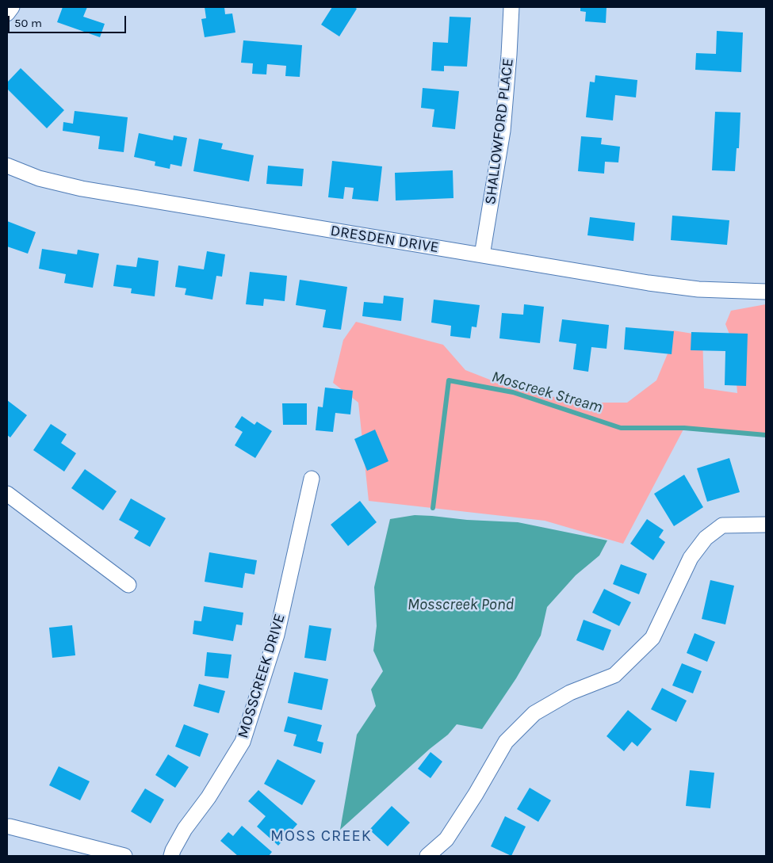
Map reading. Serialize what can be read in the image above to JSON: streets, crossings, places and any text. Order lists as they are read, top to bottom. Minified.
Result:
{"streets":{"street":["SHALLOWFORD PLACE","DRESDEN DRIVE","MOSSCREEK DRIVE"]},"crossings":[["SHALLOWFORD PLACE","DRESDEN DRIVE"]],"districts":["MOSS CREEK"],"water":["Moscreek Stream","Mosscreek Pond"],"scale_bar":"50 m"}
